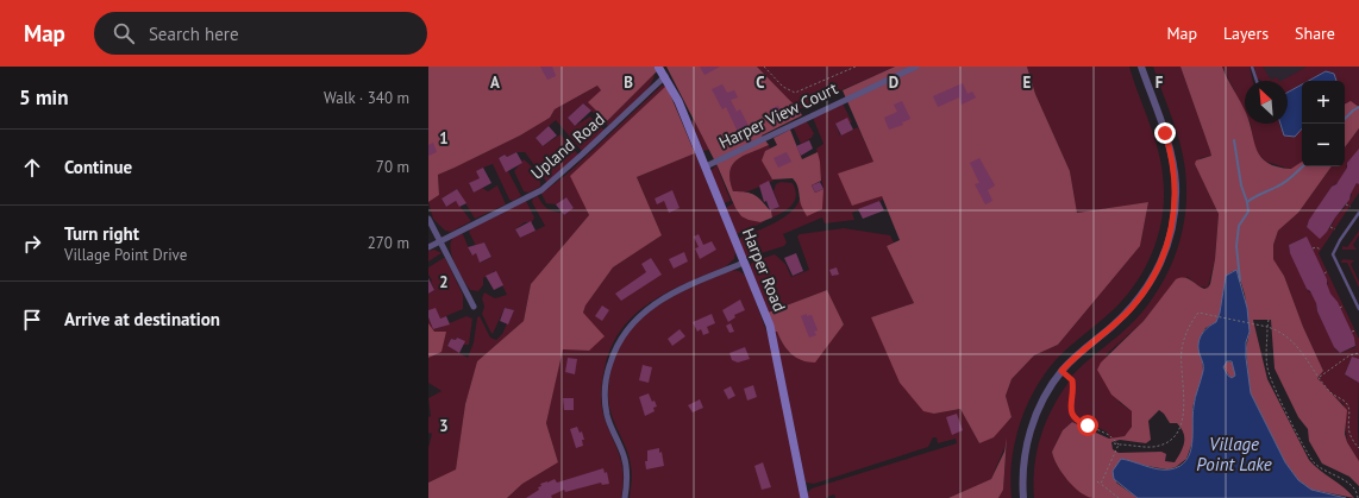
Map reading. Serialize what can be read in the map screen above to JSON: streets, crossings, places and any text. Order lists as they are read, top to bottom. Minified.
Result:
{"streets":{"main road":["Harper Road"],"street":["Harper View Court","Upland Road"]},"crossings":[["Harper View Court","Harper Road"],["Upland Road","Harper Road"]],"water":["Village Point Lake"],"north":"top left","page":{"header":"Map","search":"Search here","nav":["Map","Layers","Share"],"heading":["5 min","Walk · 340 m"],"map_buttons":["+","−"],"list":[["Continue","70 m"],["Turn right","Village Point Drive","270 m"],"Arrive at destination"]},"grid":{"columns":["A","B","C","D","E","F"],"rows":["1","2","3"]}}
